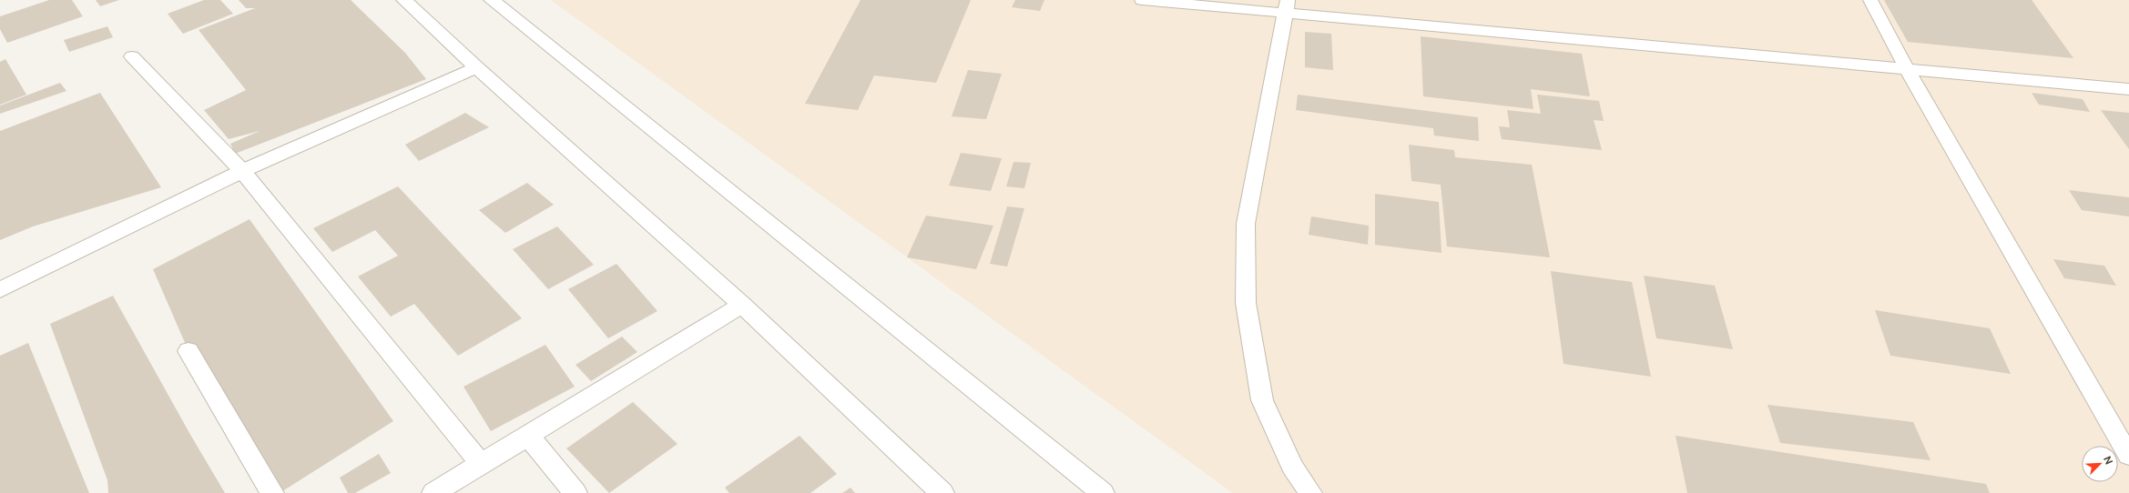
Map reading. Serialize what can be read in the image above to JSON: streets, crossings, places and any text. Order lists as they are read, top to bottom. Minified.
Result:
{"north":"top right"}
